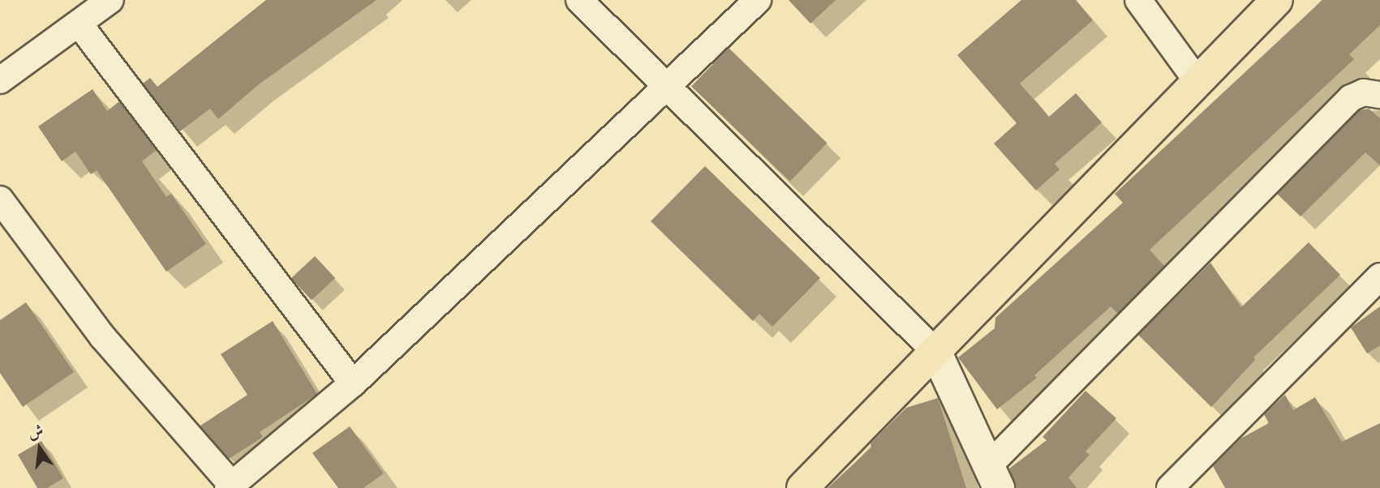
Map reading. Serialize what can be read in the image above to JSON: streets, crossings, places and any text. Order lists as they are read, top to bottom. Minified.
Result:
{"north":"top"}
